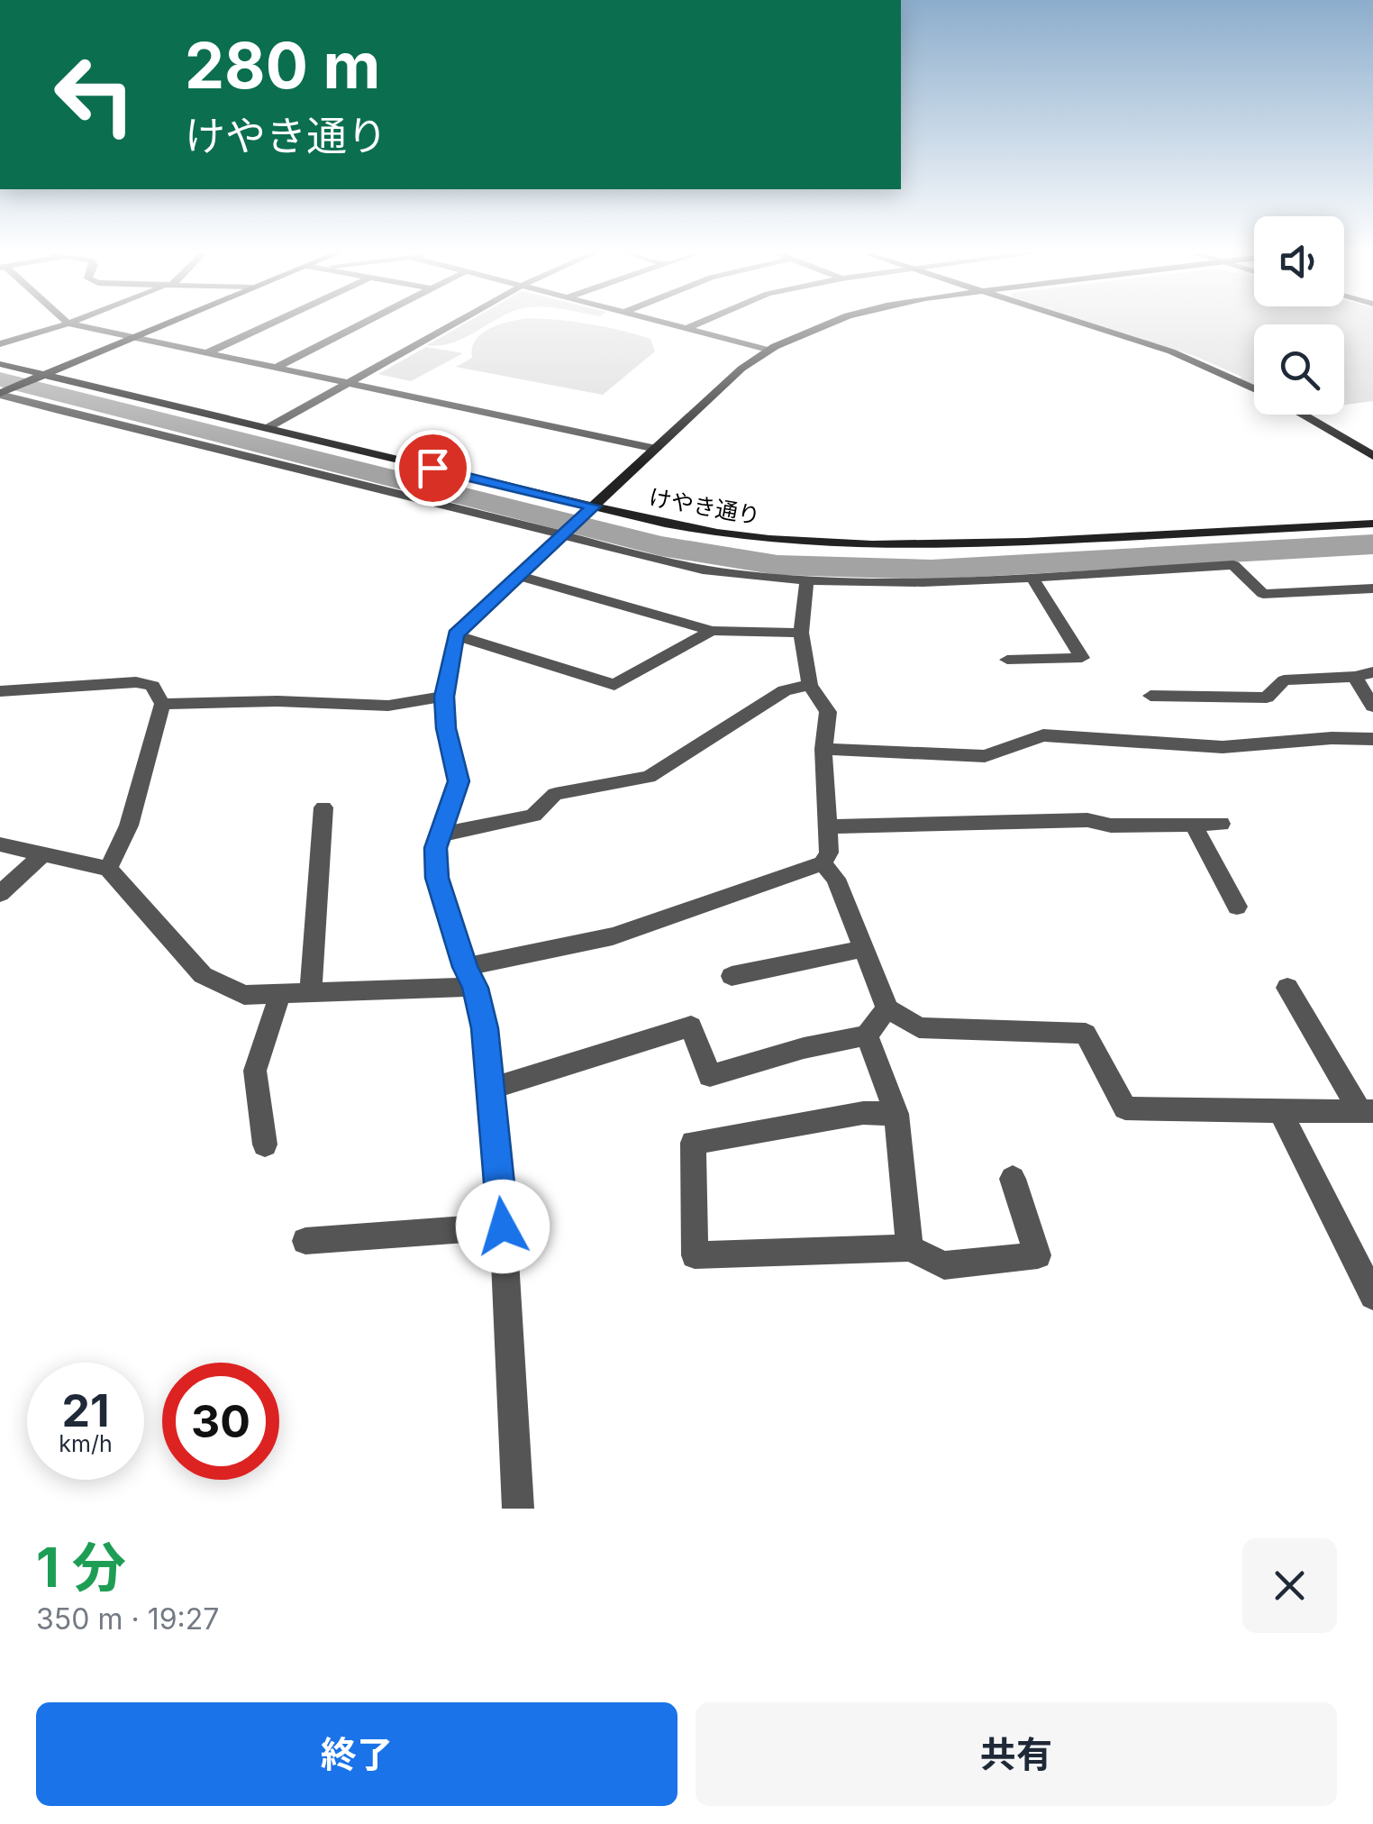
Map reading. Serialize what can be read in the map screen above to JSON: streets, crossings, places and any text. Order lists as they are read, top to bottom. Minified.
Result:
{"streets":{"street":["けやき通り"]},"page":{"turn":["280 m","けやき通り"],"speed":"21 km/h","limit":"30","heading":["1 分","350 m · 19:27"],"buttons":["終了","共有"]}}
